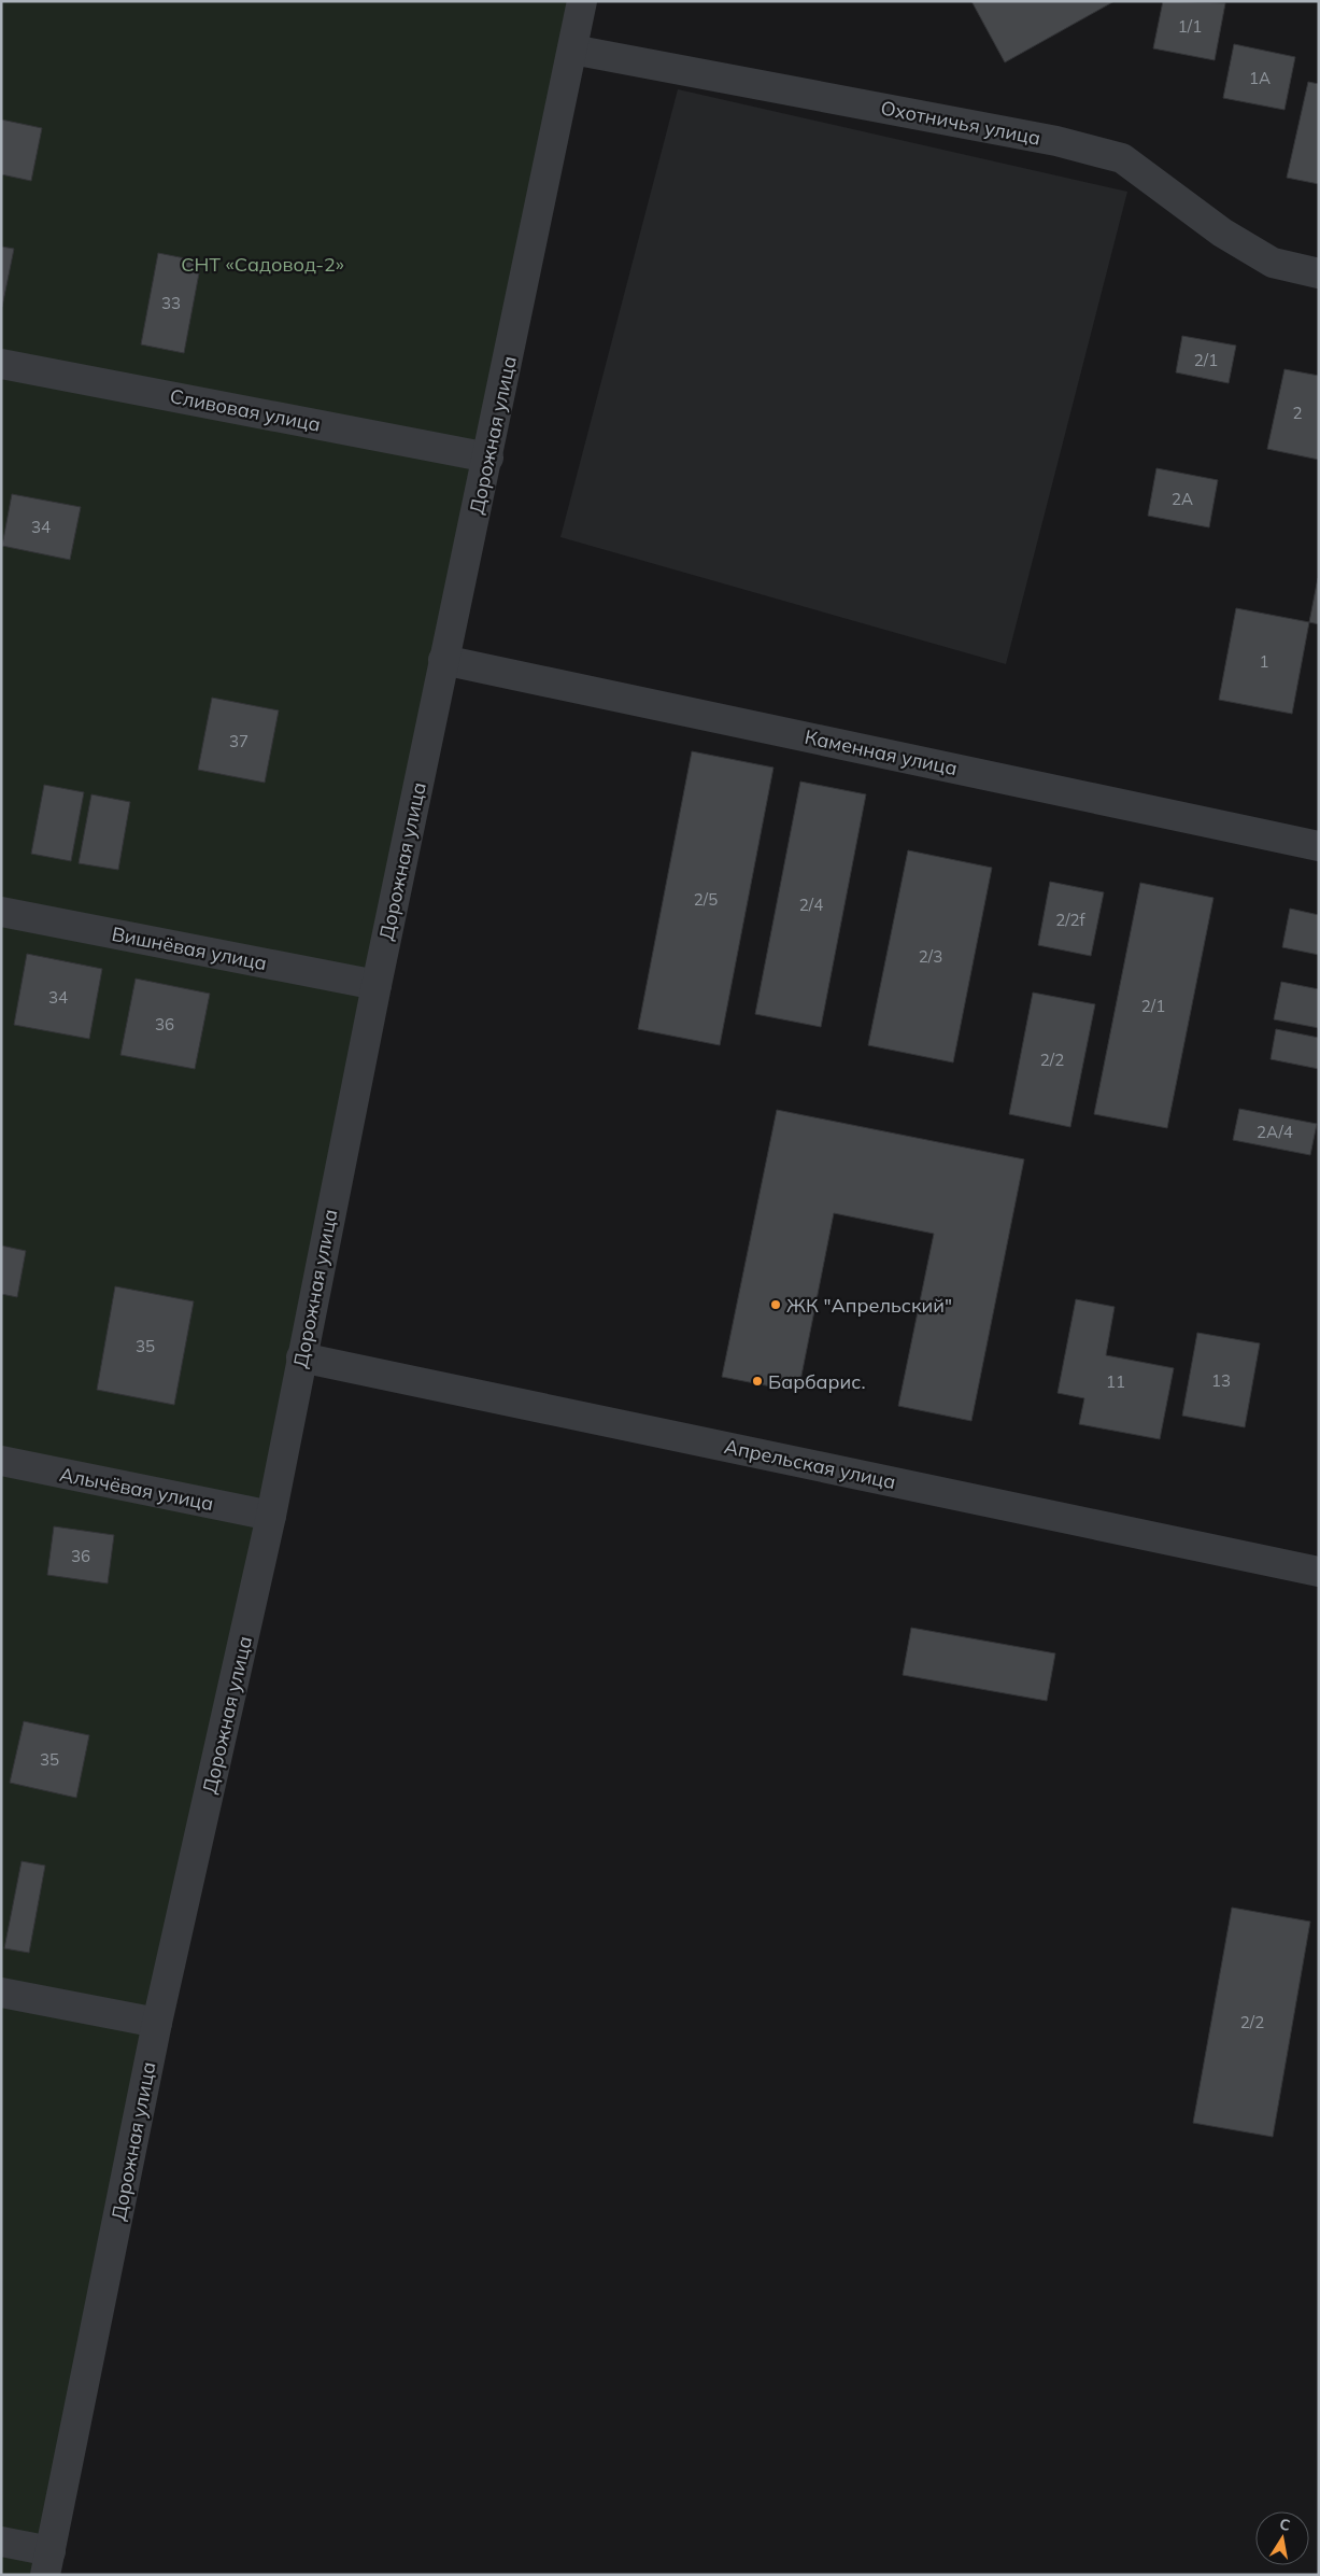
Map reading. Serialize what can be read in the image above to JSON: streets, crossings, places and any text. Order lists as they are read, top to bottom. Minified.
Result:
{"streets":{"street":["Охотничья улица","Сливовая улица","Дорожная улица","Каменная улица","Вишнёвая улица","Апрельская улица","Алычёвая улица"]},"crossings":[["Охотничья улица","Дорожная улица"],["Сливовая улица","Дорожная улица"],["Дорожная улица","Каменная улица"],["Дорожная улица","Вишнёвая улица"],["Дорожная улица","Апрельская улица"],["Дорожная улица","Алычёвая улица"]],"parks":["СНТ «Садовод-2»"],"places":["ЖК \"Апрельский\"","Барбарис."],"house_numbers":["1/1","1А","33","2/1","2","2А","34","1","37","2/5","2/4","2/2f","2/3","34","2/1","36","2/2","2А/4","35","13","11","36","35","2/2"],"north":"top"}
